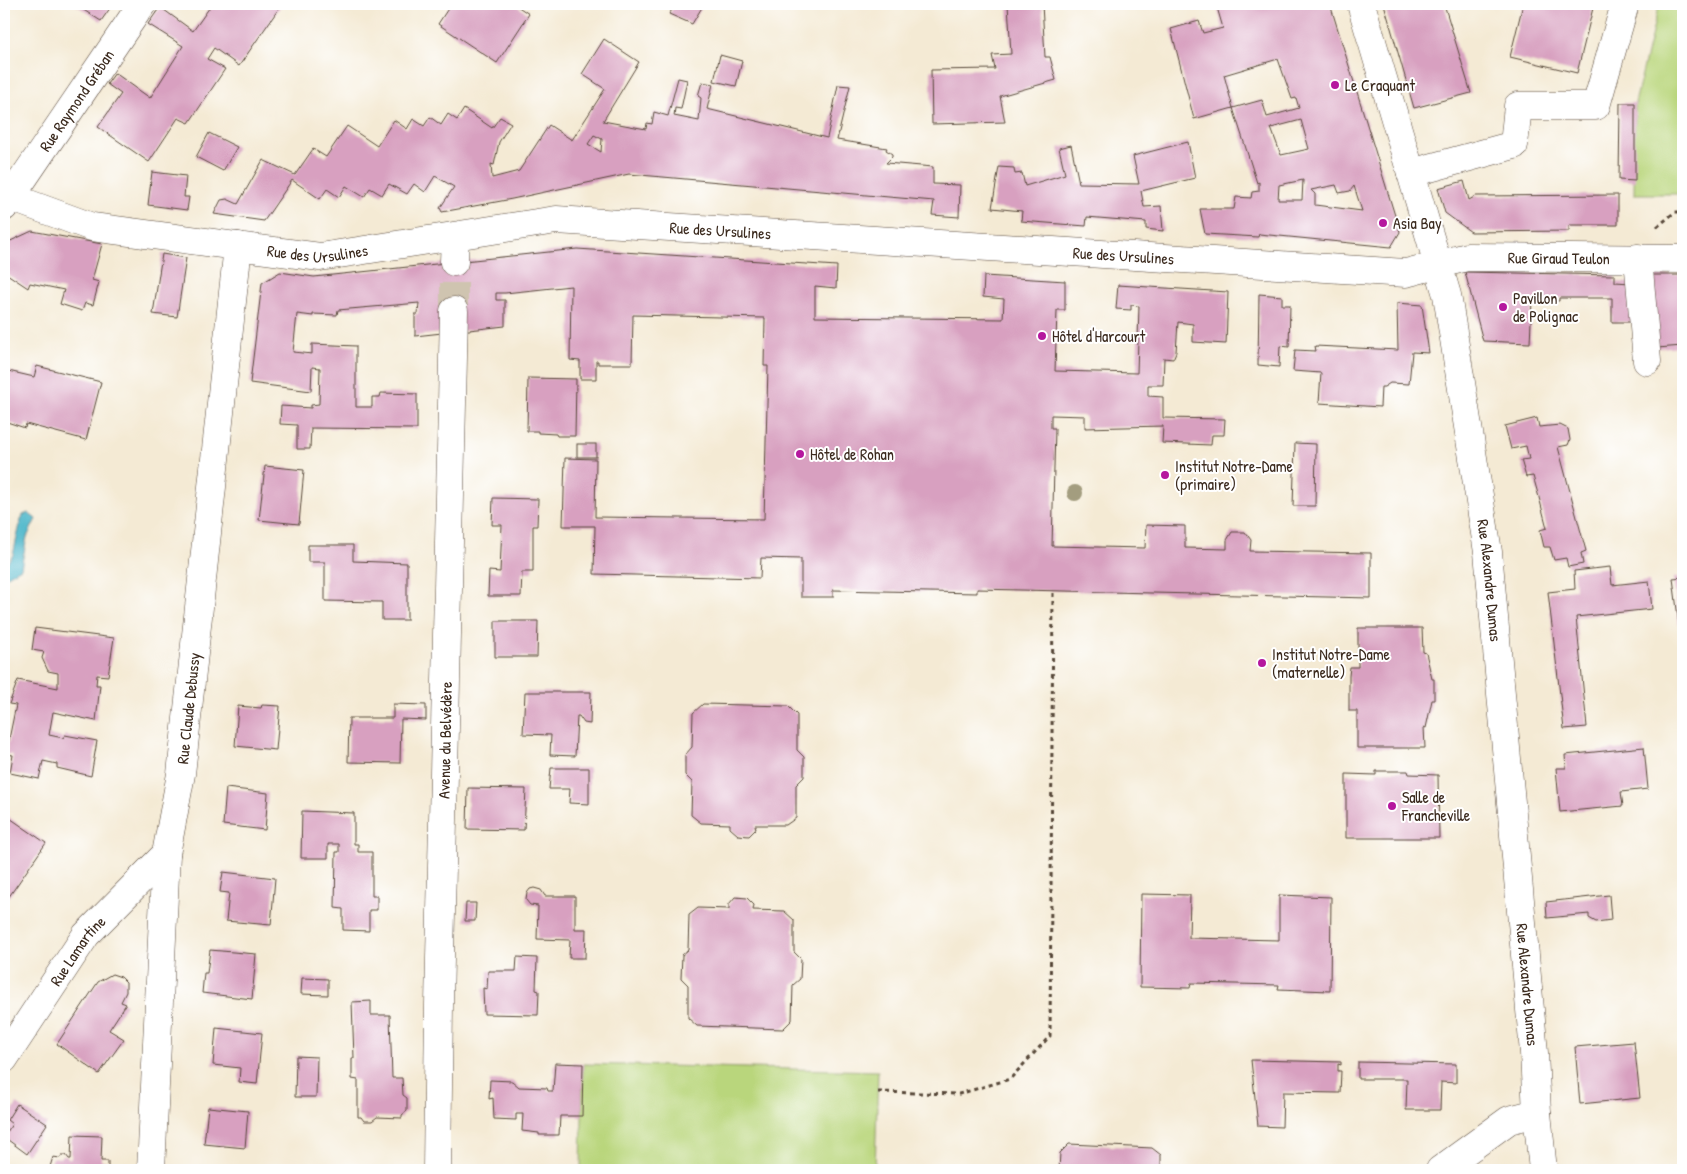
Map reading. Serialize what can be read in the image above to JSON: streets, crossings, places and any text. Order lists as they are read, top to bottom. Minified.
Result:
{"streets":{"street":["Rue Raymond Gréban","Rue des Ursulines","Rue Giraud Teulon","Rue Alexandre Dumas","Rue Claude Debussy","Avenue du Belvédère","Rue Lamartine"]},"crossings":[["Rue Raymond Gréban","Rue des Ursulines"],["Rue des Ursulines","Rue Giraud Teulon"],["Rue des Ursulines","Rue Alexandre Dumas"],["Rue des Ursulines","Rue Claude Debussy"],["Rue Giraud Teulon","Rue Alexandre Dumas"],["Rue Claude Debussy","Rue Lamartine"]],"places":["Le Craquant","Asia Bay","Pavillon de Polignac","Hôtel d'Harcourt","Hôtel de Rohan","Institut Notre-Dame (primaire)","Institut Notre-Dame (maternelle)","Salle de Francheville"]}
